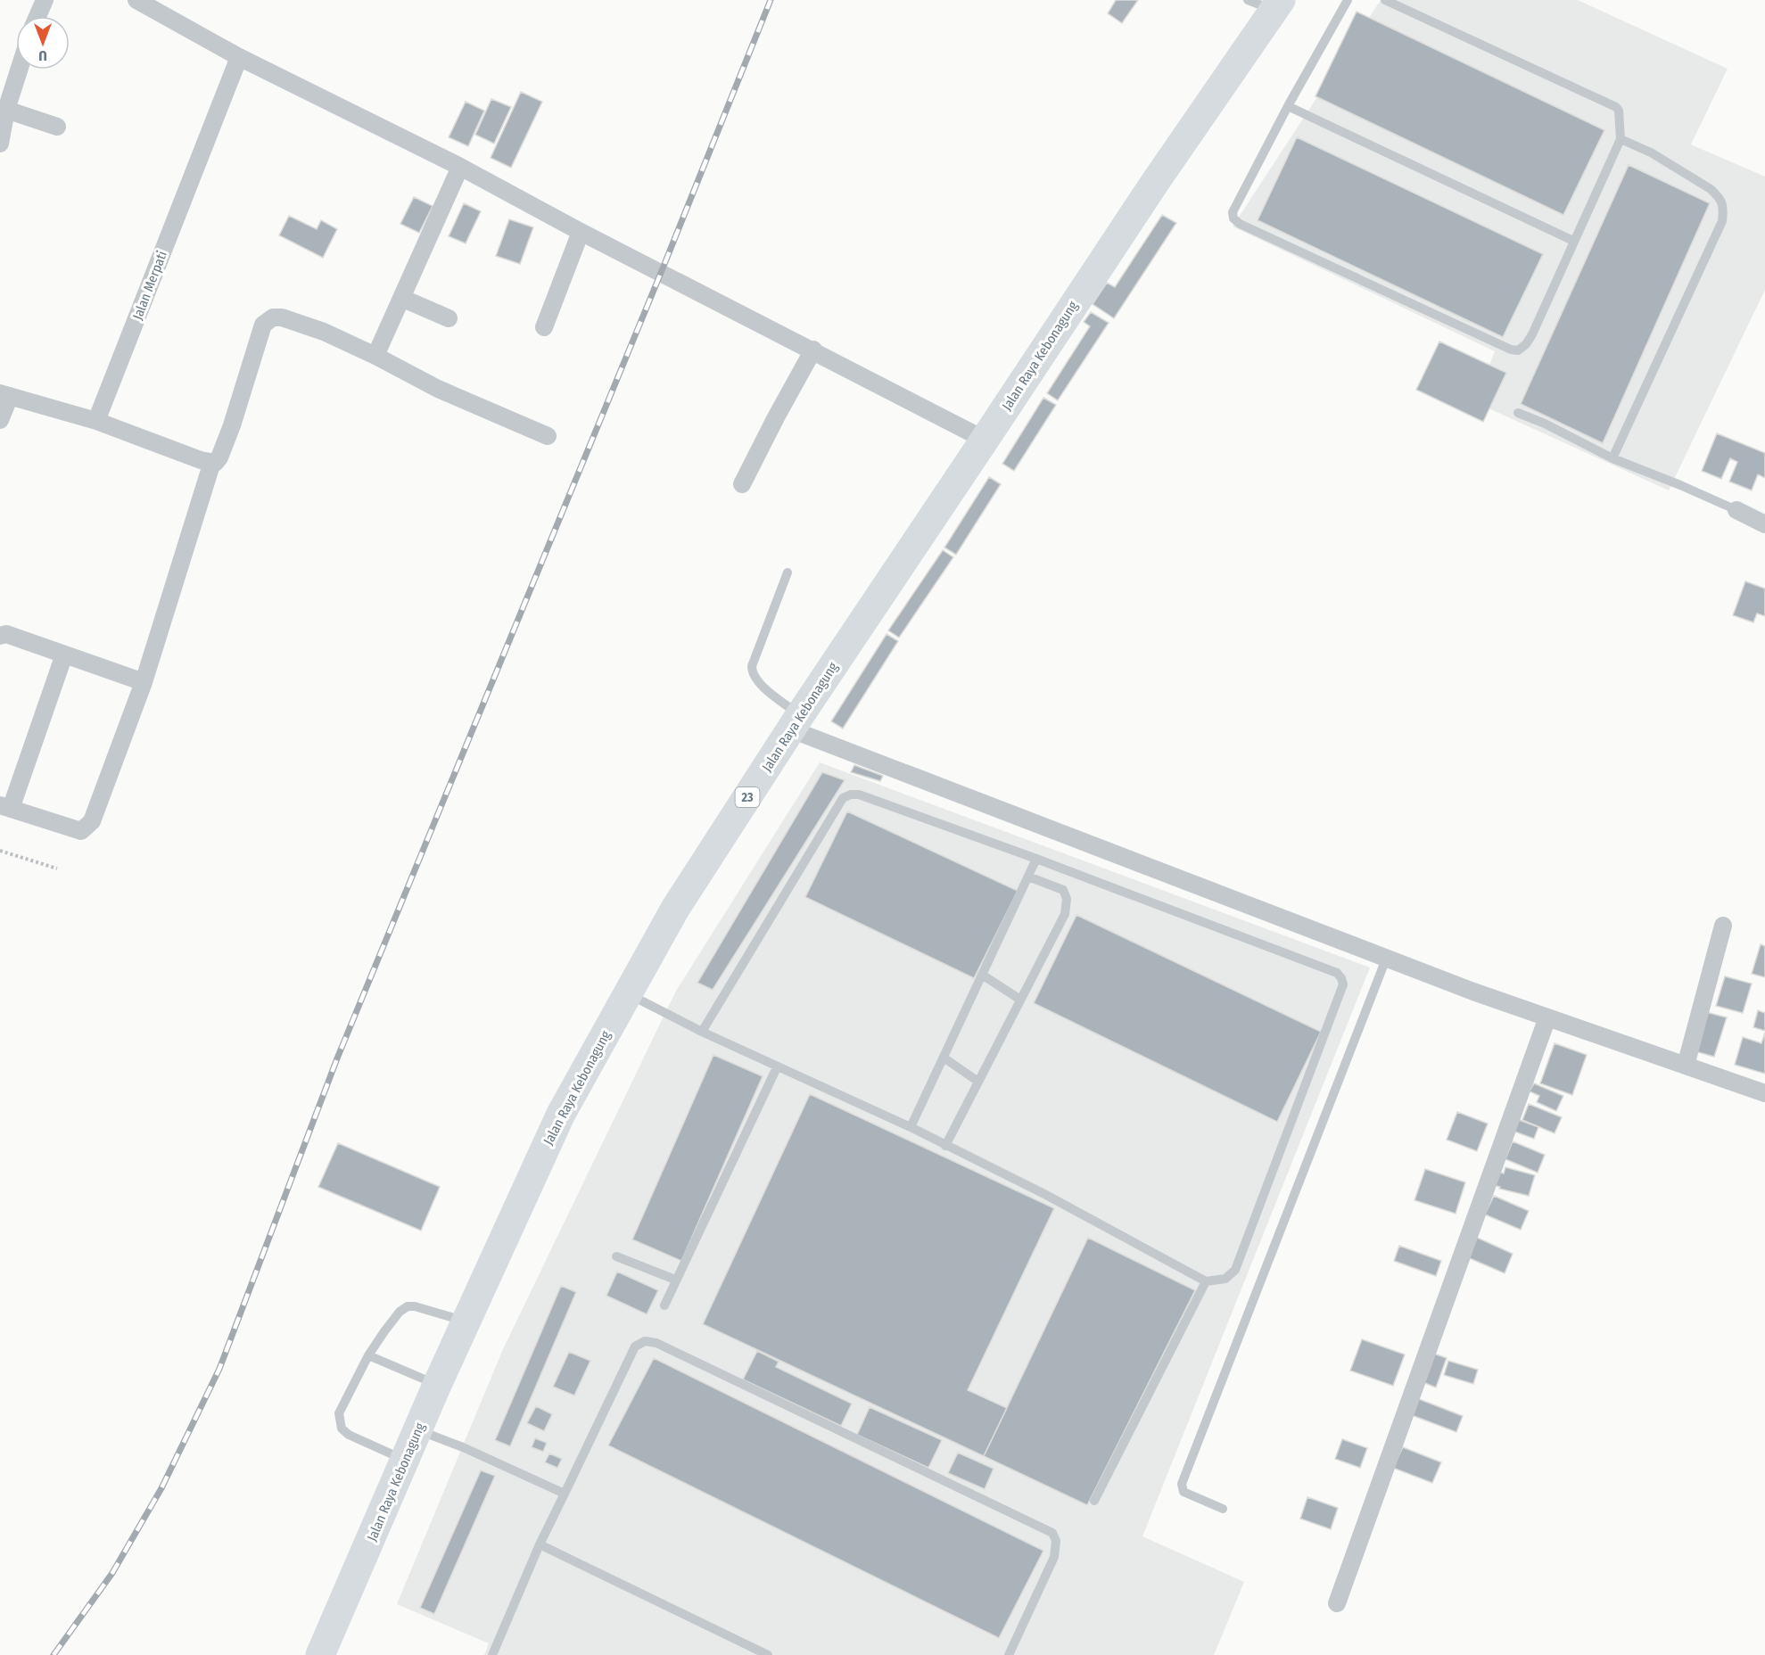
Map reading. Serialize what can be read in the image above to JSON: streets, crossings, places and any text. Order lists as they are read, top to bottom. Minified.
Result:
{"streets":{"highway":["Jalan Raya Kebonagung","23"],"street":["Jalan Merpati"]},"north":"bottom"}
